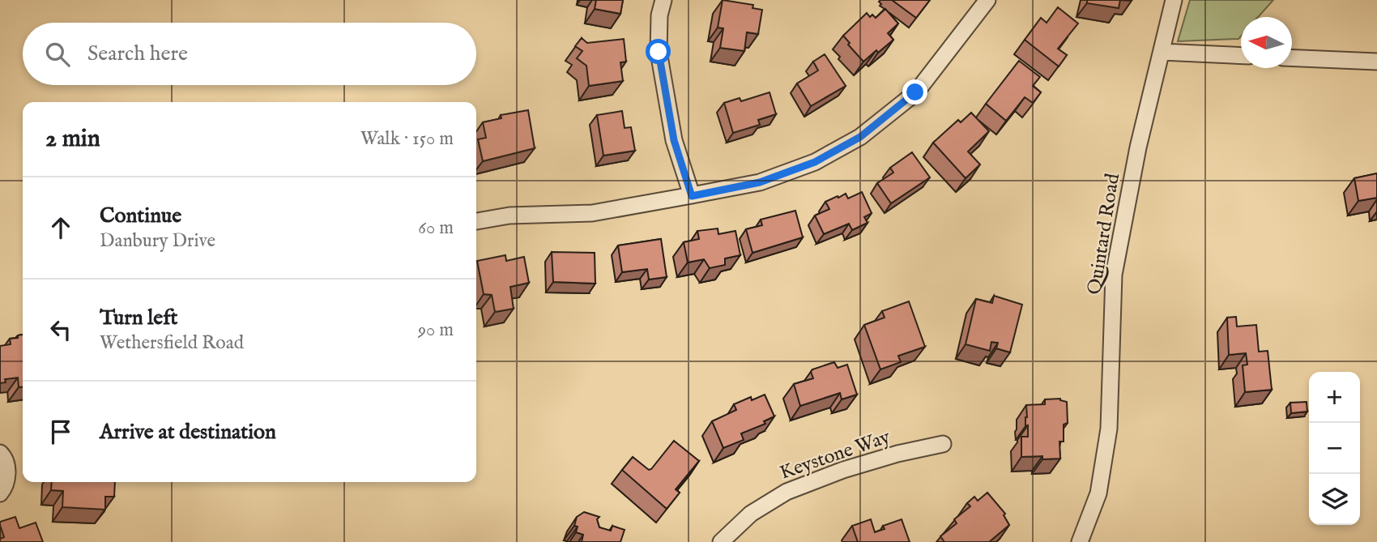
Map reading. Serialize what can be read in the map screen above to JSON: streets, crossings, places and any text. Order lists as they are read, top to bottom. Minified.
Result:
{"streets":{"street":["Quintard Road","Keystone Way"]},"north":"left","page":{"search":"Search here","heading":["2 min","Walk · 150 m"],"list":[["Continue","Danbury Drive","60 m"],["Turn left","Wethersfield Road","90 m"],"Arrive at destination"],"map_buttons":["+","−"]}}
